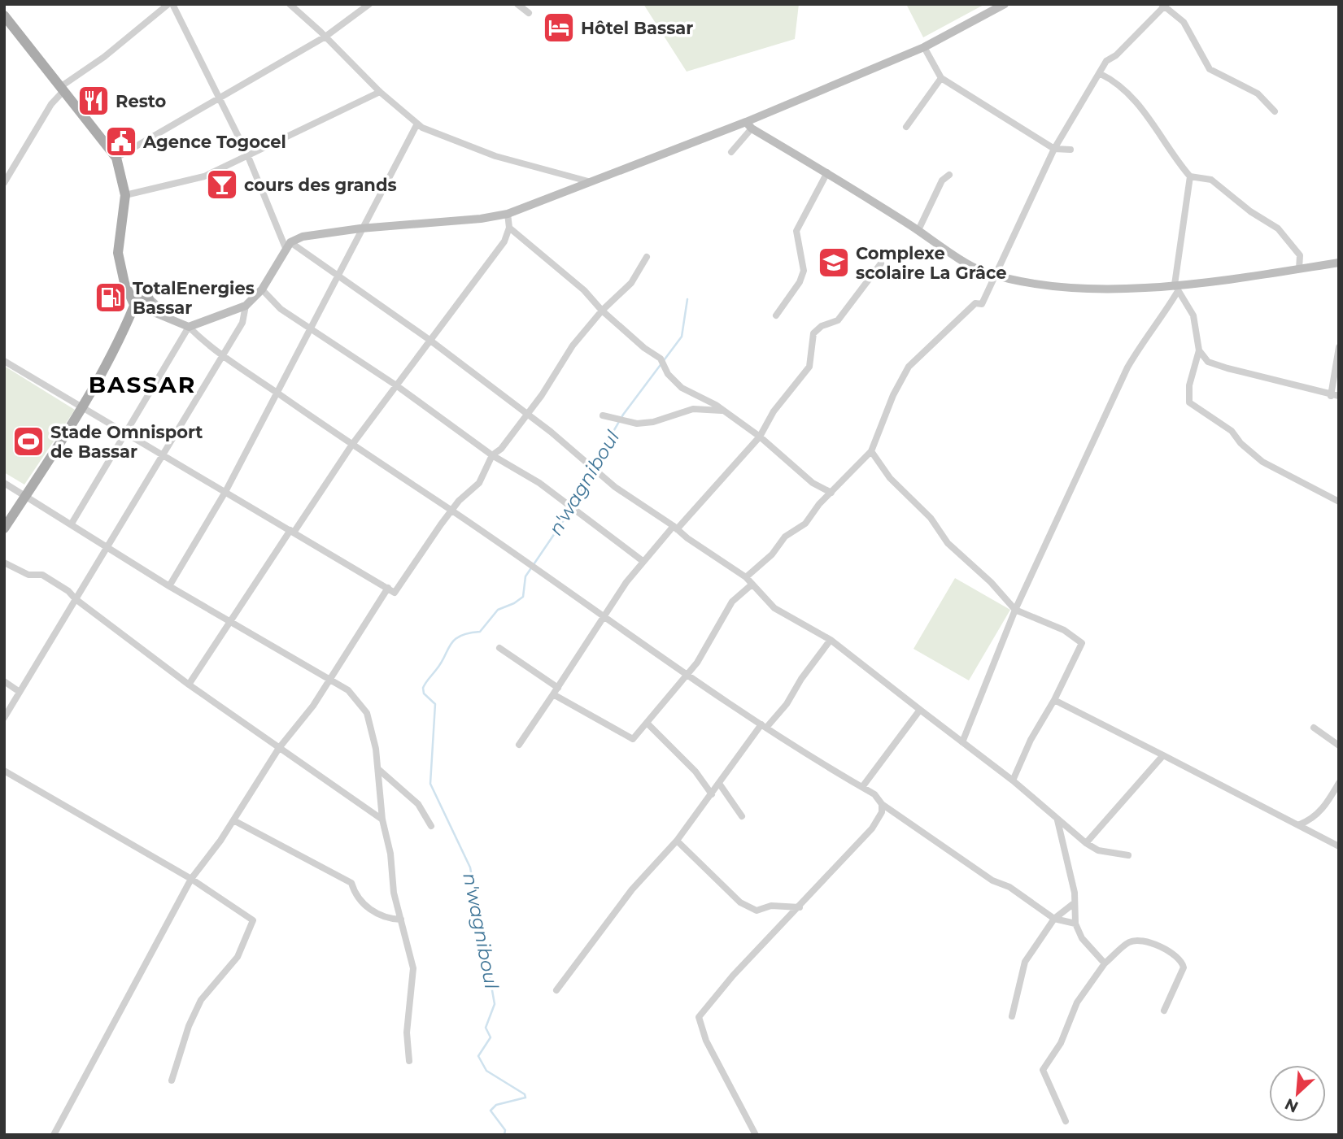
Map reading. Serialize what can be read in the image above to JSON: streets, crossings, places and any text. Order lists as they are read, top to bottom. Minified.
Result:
{"districts":["BASSAR"],"water":["n'wagniboul"],"places":{"hotel":["Hôtel Bassar"],"restaurant":["Resto"],"public building":["Agence Togocel"],"bar":["cours des grands"],"school or university":["Complexe scolaire La Grâce"],"fuel station":["TotalEnergies Bassar"],"sports":["Stade Omnisport de Bassar"]},"north":"bottom left"}
